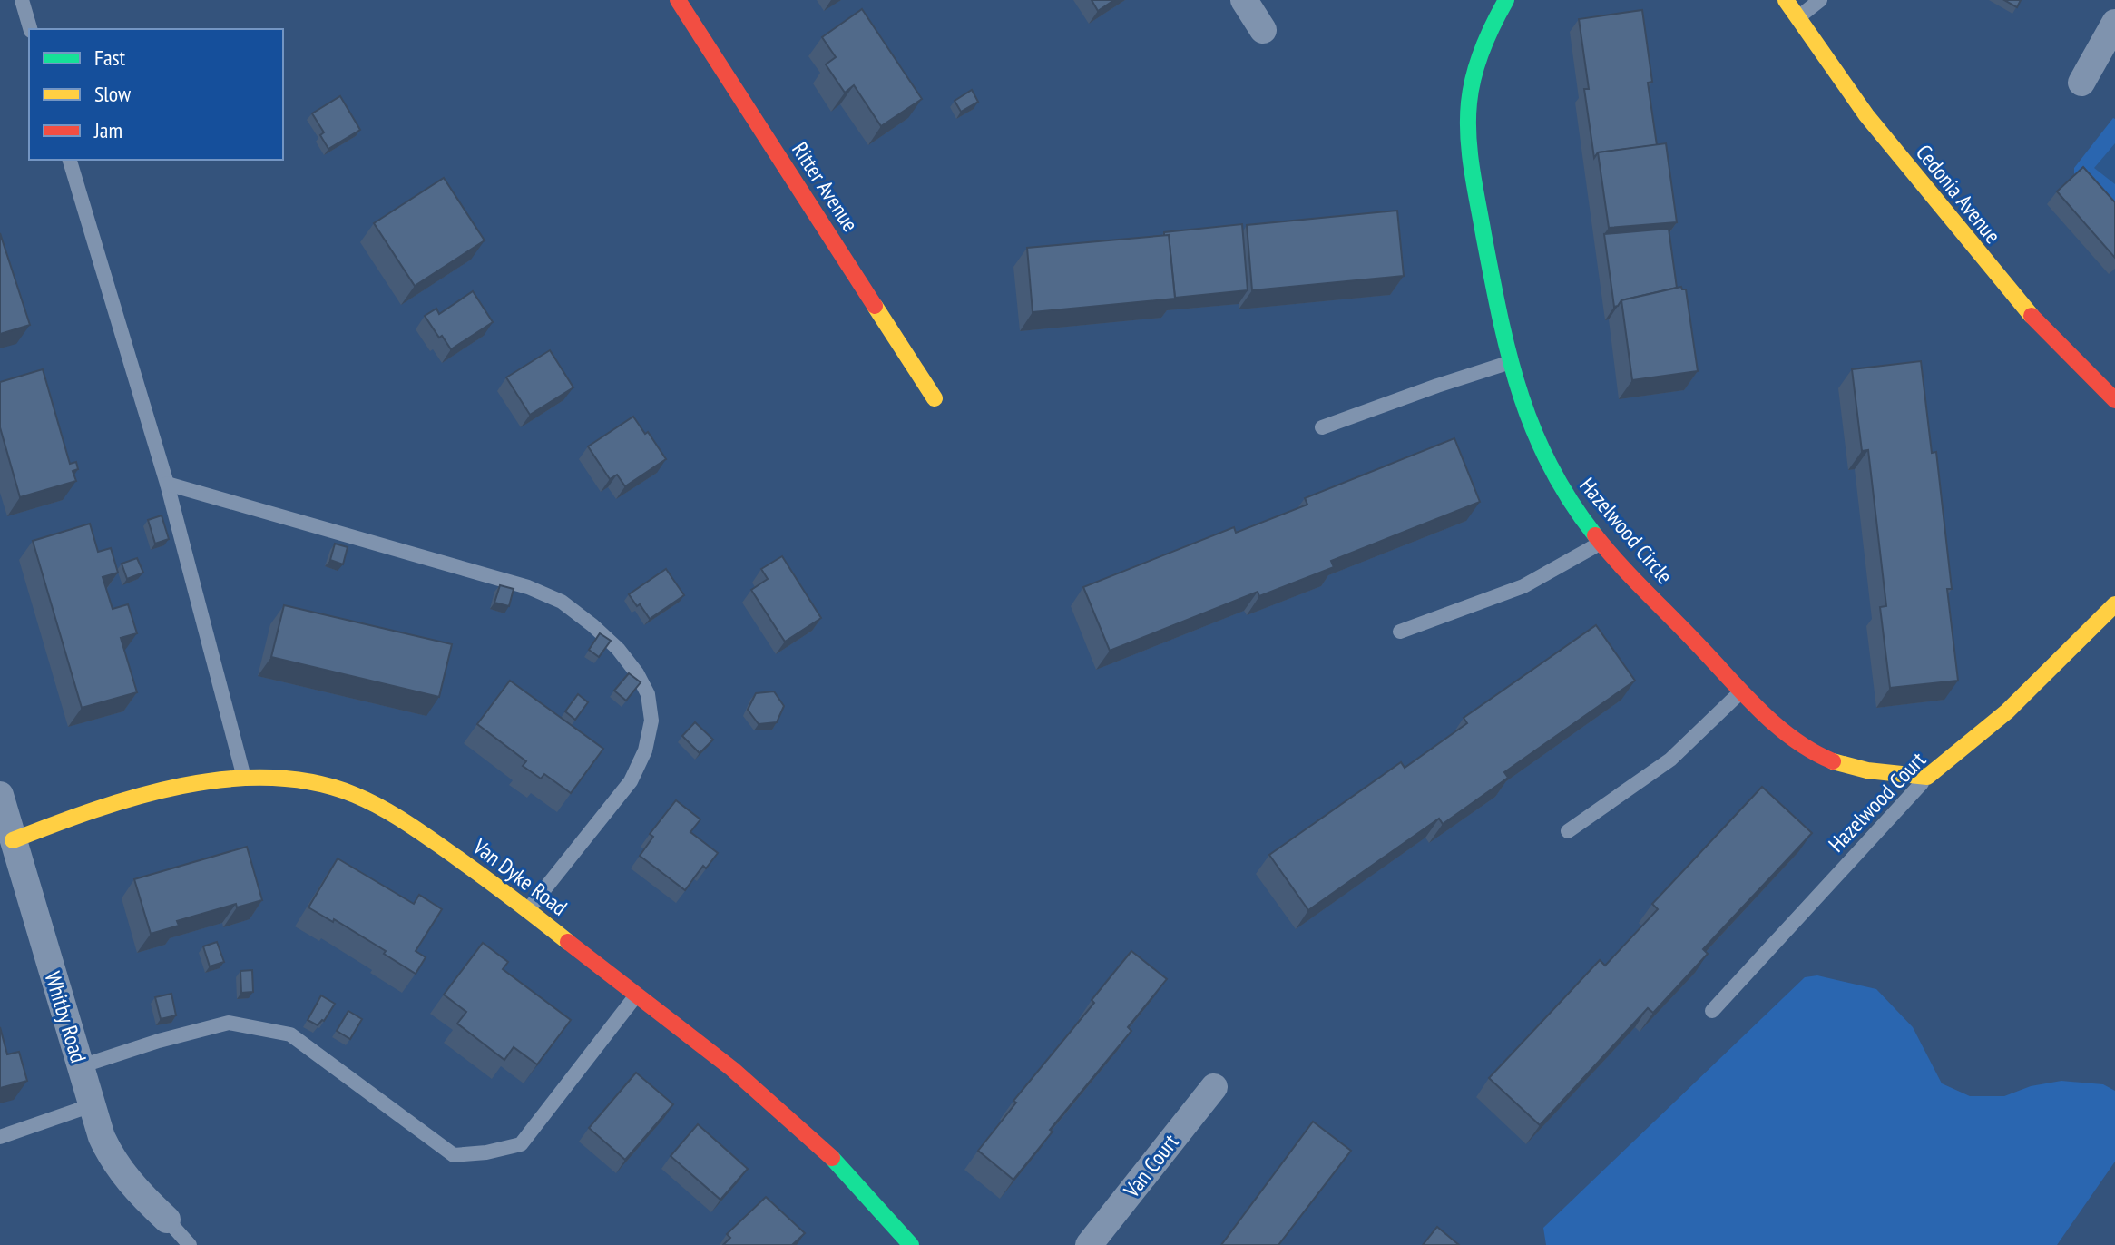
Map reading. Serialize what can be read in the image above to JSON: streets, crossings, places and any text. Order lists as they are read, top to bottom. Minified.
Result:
{"streets":{"street":["Ritter Avenue","Cedonia Avenue","Hazelwood Circle","Hazelwood Court","Van Dyke Road","Whitby Road","Van Court"]},"crossings":[["Hazelwood Circle","Hazelwood Court"],["Van Dyke Road","Whitby Road"]],"legend":["Fast","Slow","Jam"]}
